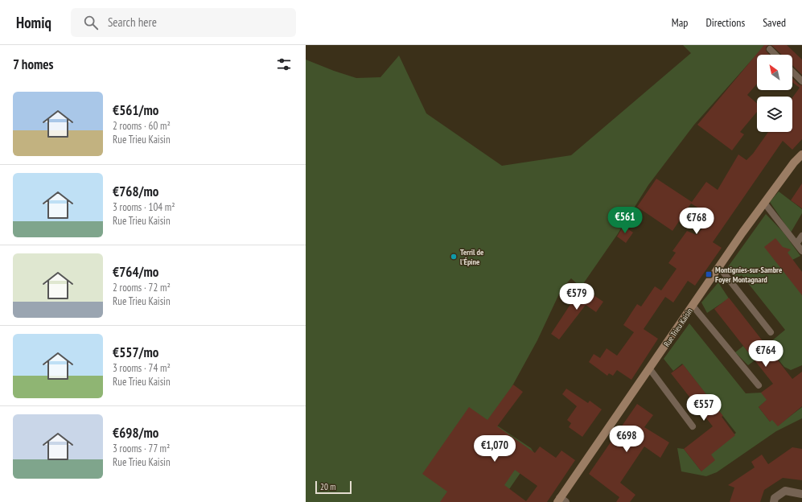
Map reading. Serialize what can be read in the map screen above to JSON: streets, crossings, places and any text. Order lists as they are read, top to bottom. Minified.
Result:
{"streets":{"street":["Rue Trieu Kaisin"]},"places":{"other":["Terril de l'Épine"],"transit":["Montignies-sur-Sambre Foyer Montagnard"]},"scale_bar":"20 m","north":"top left","page":{"header":"Homiq","search":"Search here","nav":["Map","Directions","Saved"],"heading":"7 homes","list":[{"name":"€561/mo","note":"2 rooms · 60 m² · Rue Trieu Kaisin"},{"name":"€768/mo","note":"3 rooms · 104 m² · Rue Trieu Kaisin"},{"name":"€764/mo","note":"2 rooms · 72 m² · Rue Trieu Kaisin"},{"name":"€557/mo","note":"3 rooms · 74 m² · Rue Trieu Kaisin"},{"name":"€698/mo","note":"3 rooms · 77 m² · Rue Trieu Kaisin"}],"price":["€561","€768","€579","€764","€557","€698","€1,070"],"scale":"20 m"}}
